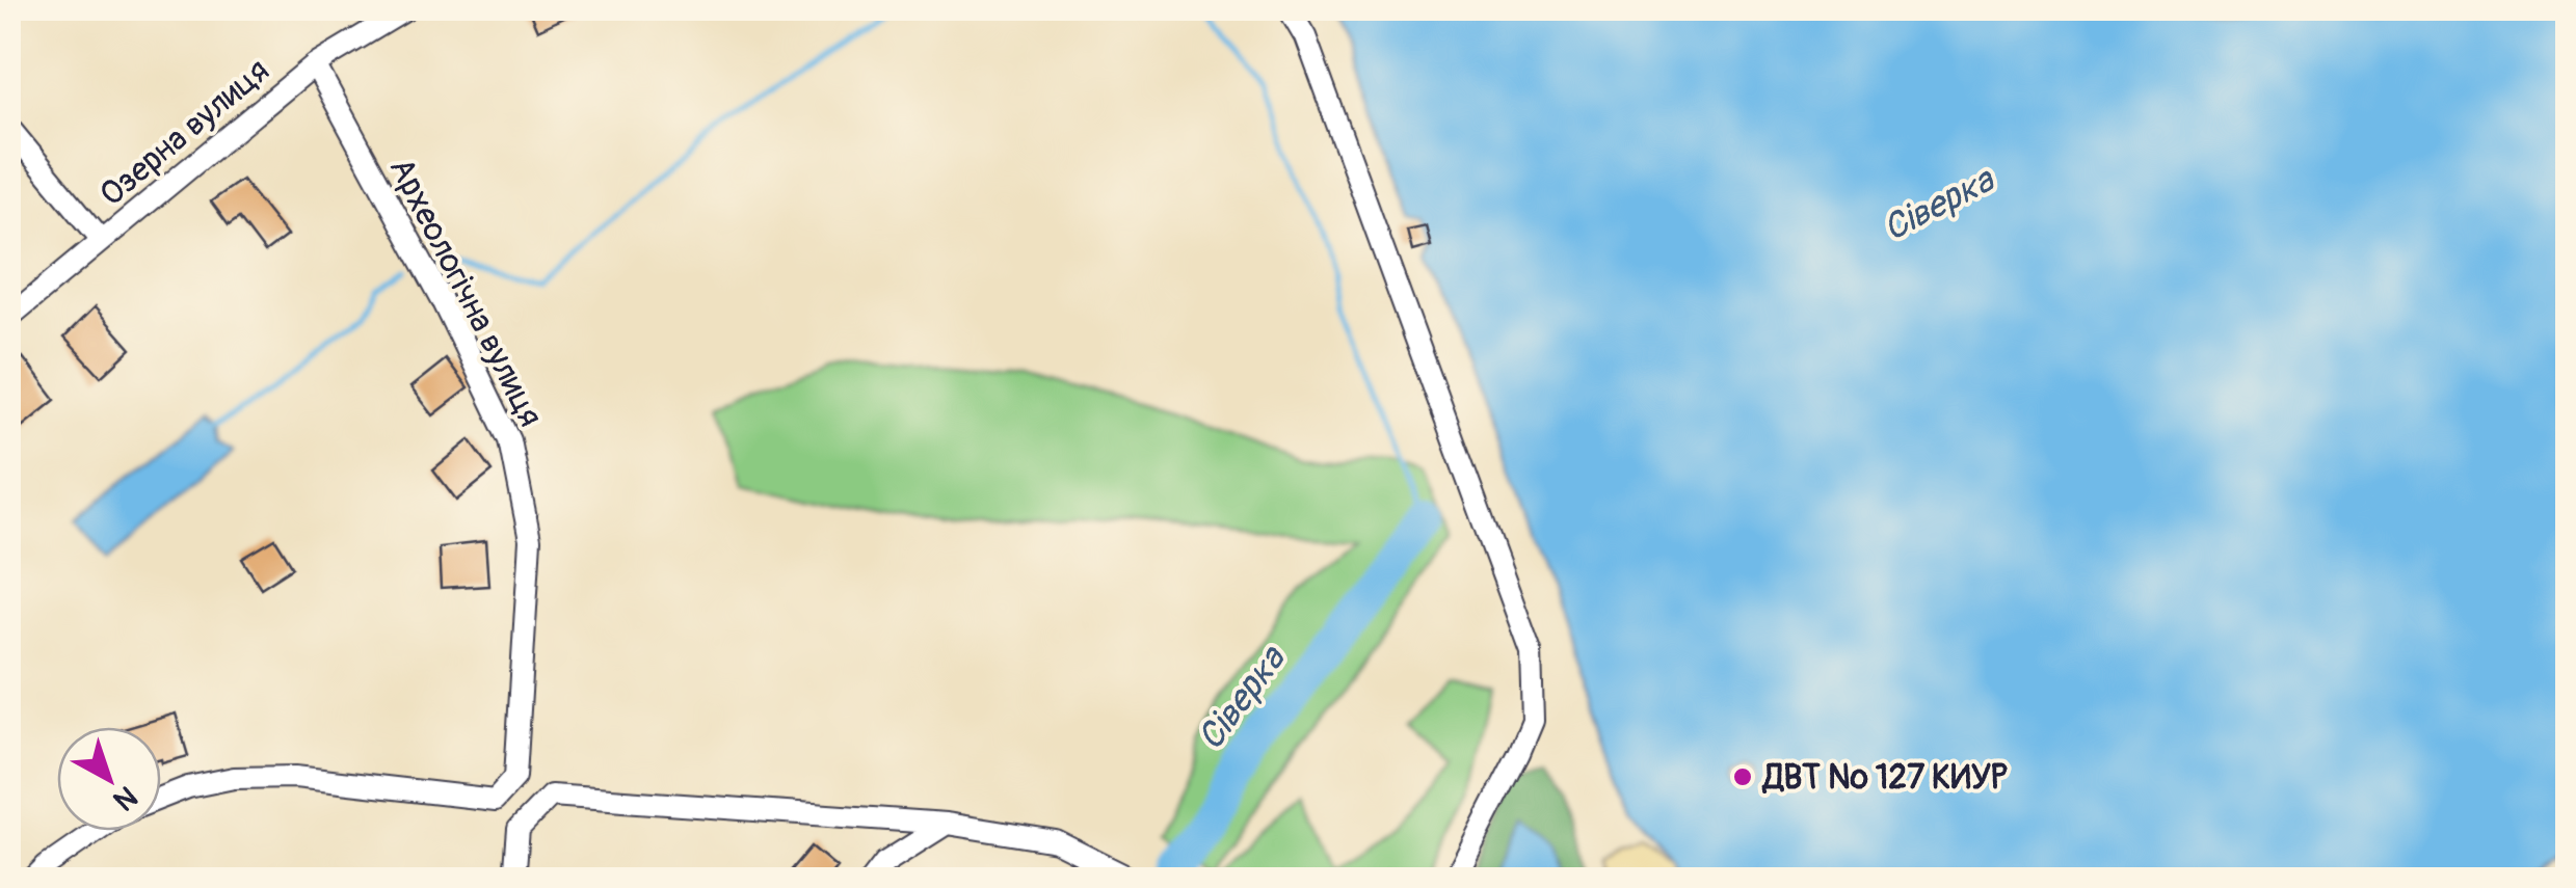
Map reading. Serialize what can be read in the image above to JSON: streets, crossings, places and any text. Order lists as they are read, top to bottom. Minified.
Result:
{"streets":{"street":["Озерна вулиця","Археологічна вулиця"]},"crossings":[["Озерна вулиця","Археологічна вулиця"]],"water":["Сіверка"],"places":["ДВТ № 127 КИУР"],"north":"bottom right"}
